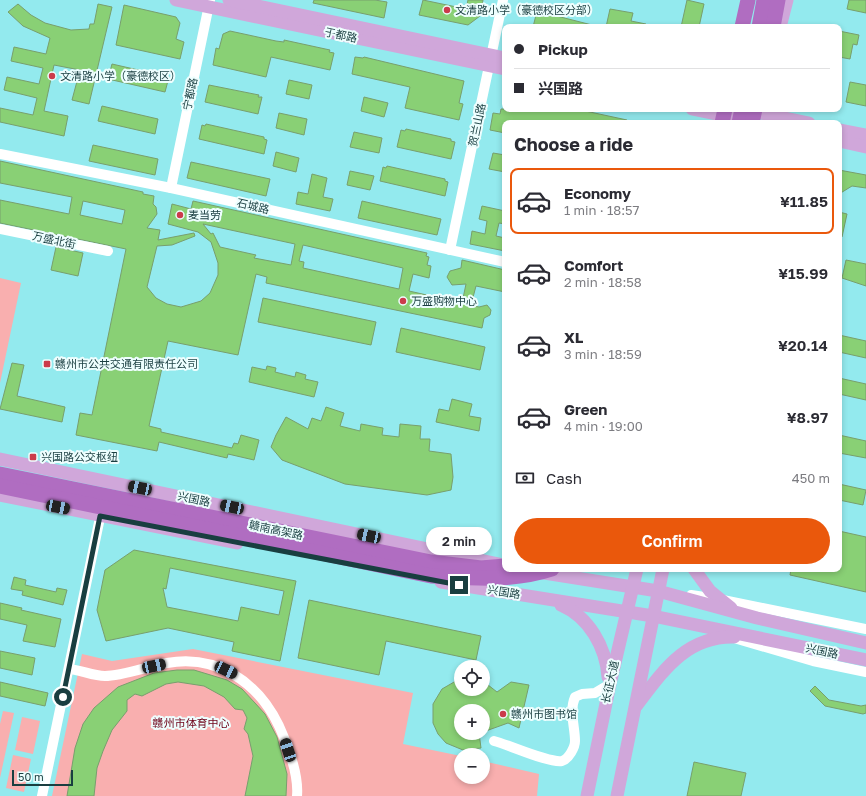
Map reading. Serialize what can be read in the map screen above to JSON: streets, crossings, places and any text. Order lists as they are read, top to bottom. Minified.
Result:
{"streets":{"highway":["赣南高架路"],"main road":["于都路","兴国路","长征大道"],"street":["宁都路","贺兰山路","石城路","万盛北街"]},"crossings":[["于都路","宁都路"],["于都路","贺兰山路"],["宁都路","石城路"],["贺兰山路","石城路"],["兴国路","赣南高架路"],["兴国路","长征大道"]],"parks":["赣州市体育中心"],"places":{"other":["文清路小学（豪德校区分部）","文清路小学（豪德校区）","麦当劳","万盛购物中心","赣州市图书馆"],"transit":["赣州市公共交通有限责任公司","兴国路公交枢纽"]},"scale_bar":"50 m","page":{"banner":["Pickup","兴国路"],"heading":"Choose a ride","list":[{"name":"Economy","note":"1 min · 18:57","value":"¥11.85"},{"name":"Comfort","note":"2 min · 18:58","value":"¥15.99"},{"name":"XL","note":"3 min · 18:59","value":"¥20.14"},{"name":"Green","note":"4 min · 19:00","value":"¥8.97"}],"pay":["Cash","450 m"],"buttons":"Confirm","bubble":"2 min","map_buttons":["+","−"],"scale":"50 m"}}
